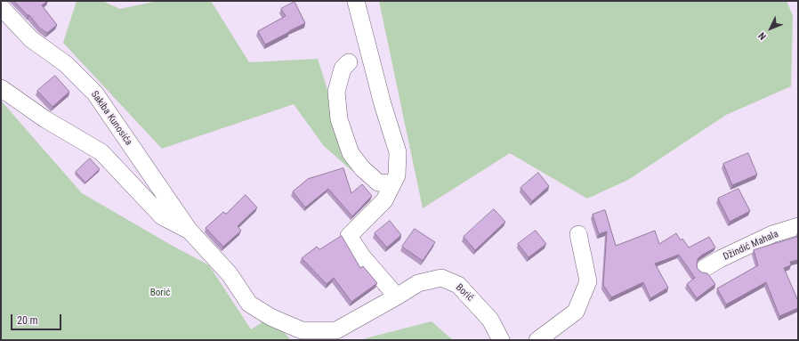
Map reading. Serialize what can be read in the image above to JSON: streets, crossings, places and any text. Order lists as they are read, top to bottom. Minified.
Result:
{"streets":{"street":["Sakiba Kunosića","Džindić Mahala","Borić"]},"crossings":[["Sakiba Kunosića","Borić"]],"parks":["Borić"],"scale_bar":"20 m","north":"bottom left"}
